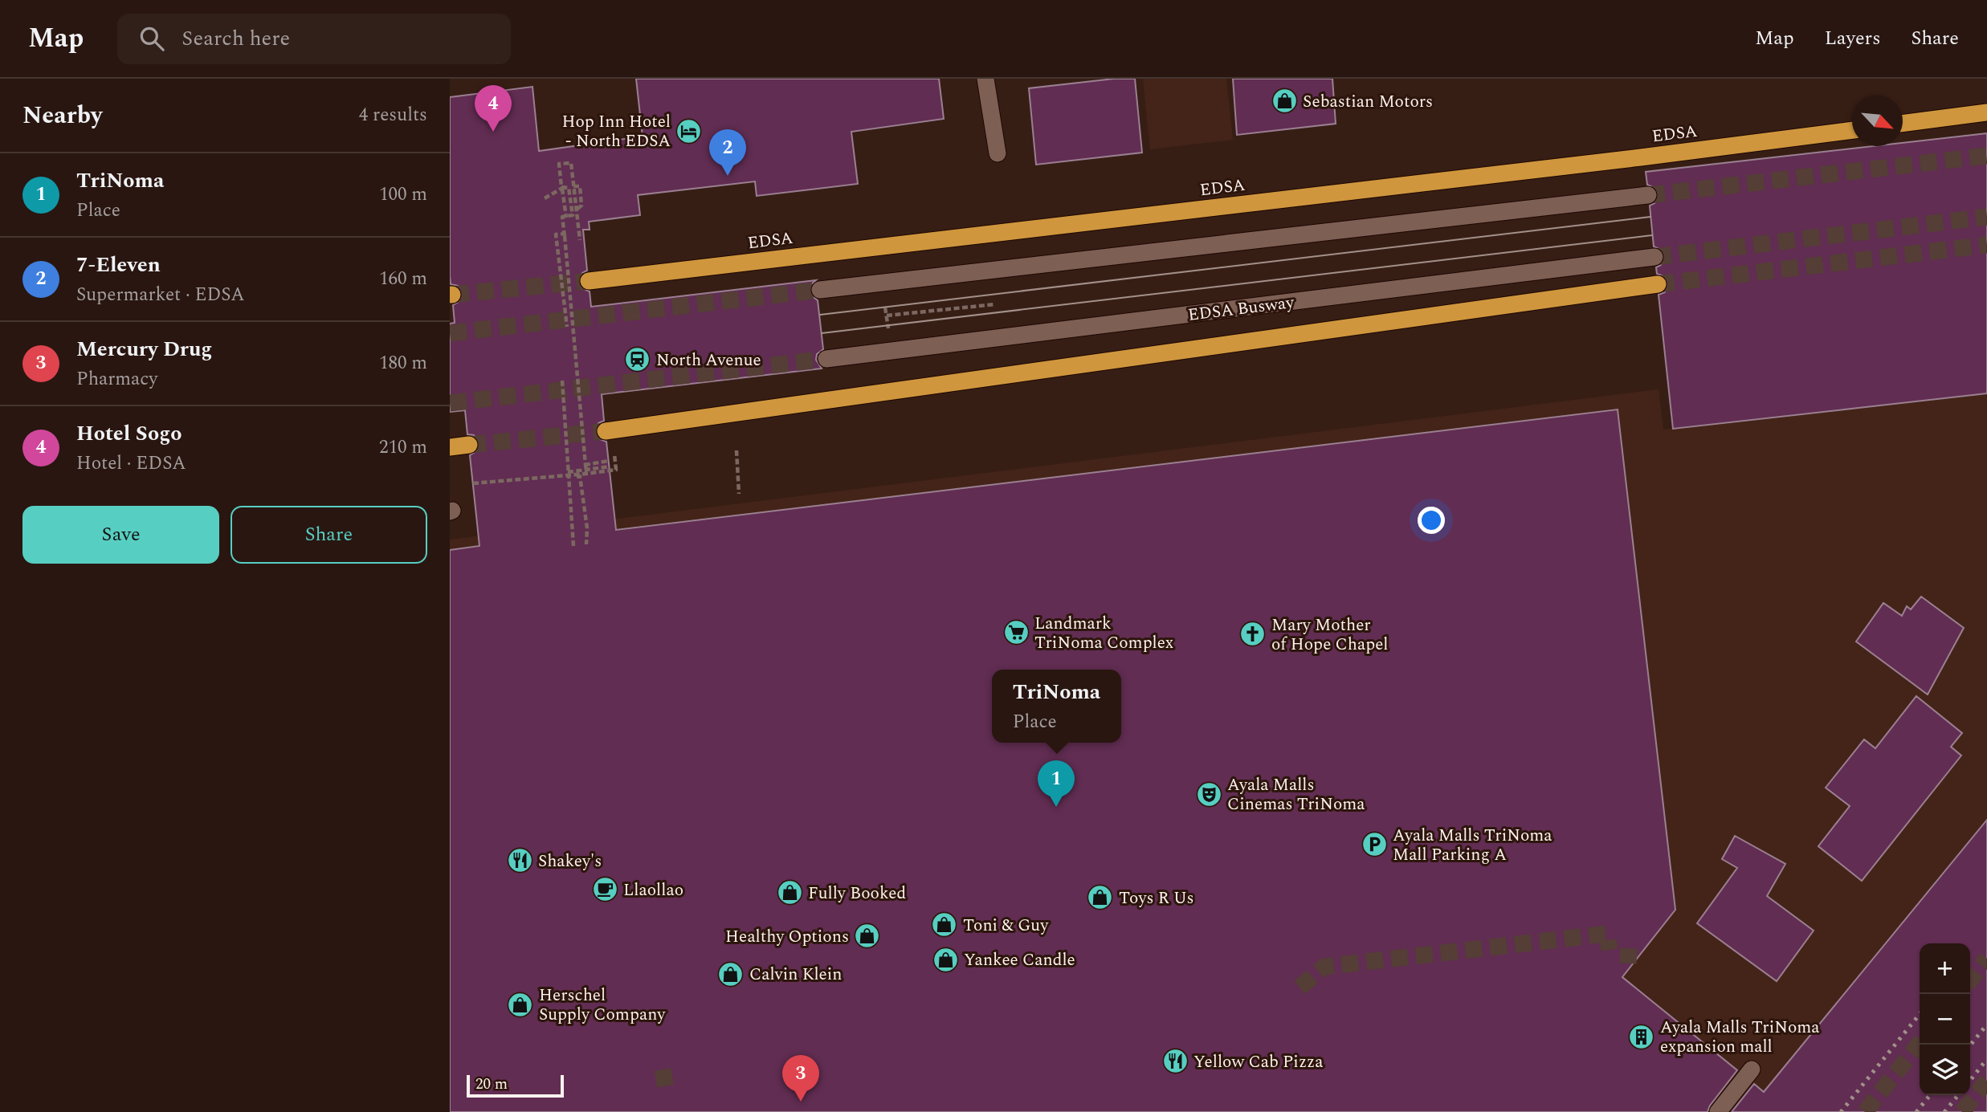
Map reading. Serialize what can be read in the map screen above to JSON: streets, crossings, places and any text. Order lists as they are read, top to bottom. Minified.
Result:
{"streets":{"highway":["EDSA"],"street":["EDSA Busway"]},"places":{"shop":["Sebastian Motors","Fully Booked","Toys R Us","Toni & Guy","Healthy Options","Yankee Candle","Calvin Klein","Herschel Supply Company"],"hotel":["Hop Inn Hotel - North EDSA"],"station":["North Avenue"],"supermarket":["Landmark TriNoma Complex"],"church":["Mary Mother of Hope Chapel"],"theatre":["Ayala Malls Cinemas TriNoma"],"parking":["Ayala Malls TriNoma Mall Parking A"],"restaurant":["Shakey's","Yellow Cab Pizza"],"cafe":["Llaollao"],"building":["Ayala Malls TriNoma expansion mall"]},"scale_bar":"20 m","north":"bottom right","page":{"header":"Map","search":"Search here","nav":["Map","Layers","Share"],"heading":["Nearby","4 results"],"pins":["4","2","1","3"],"list":[{"mark":"1","name":"TriNoma","note":"Place","value":"100 m"},{"mark":"2","name":"7-Eleven","note":"Supermarket · EDSA","value":"160 m"},{"mark":"3","name":"Mercury Drug","note":"Pharmacy","value":"180 m"},{"mark":"4","name":"Hotel Sogo","note":"Hotel · EDSA","value":"210 m"}],"buttons":["Save","Share"],"popup":["TriNoma","Place"],"map_buttons":["+","−"],"scale":"20 m"}}
